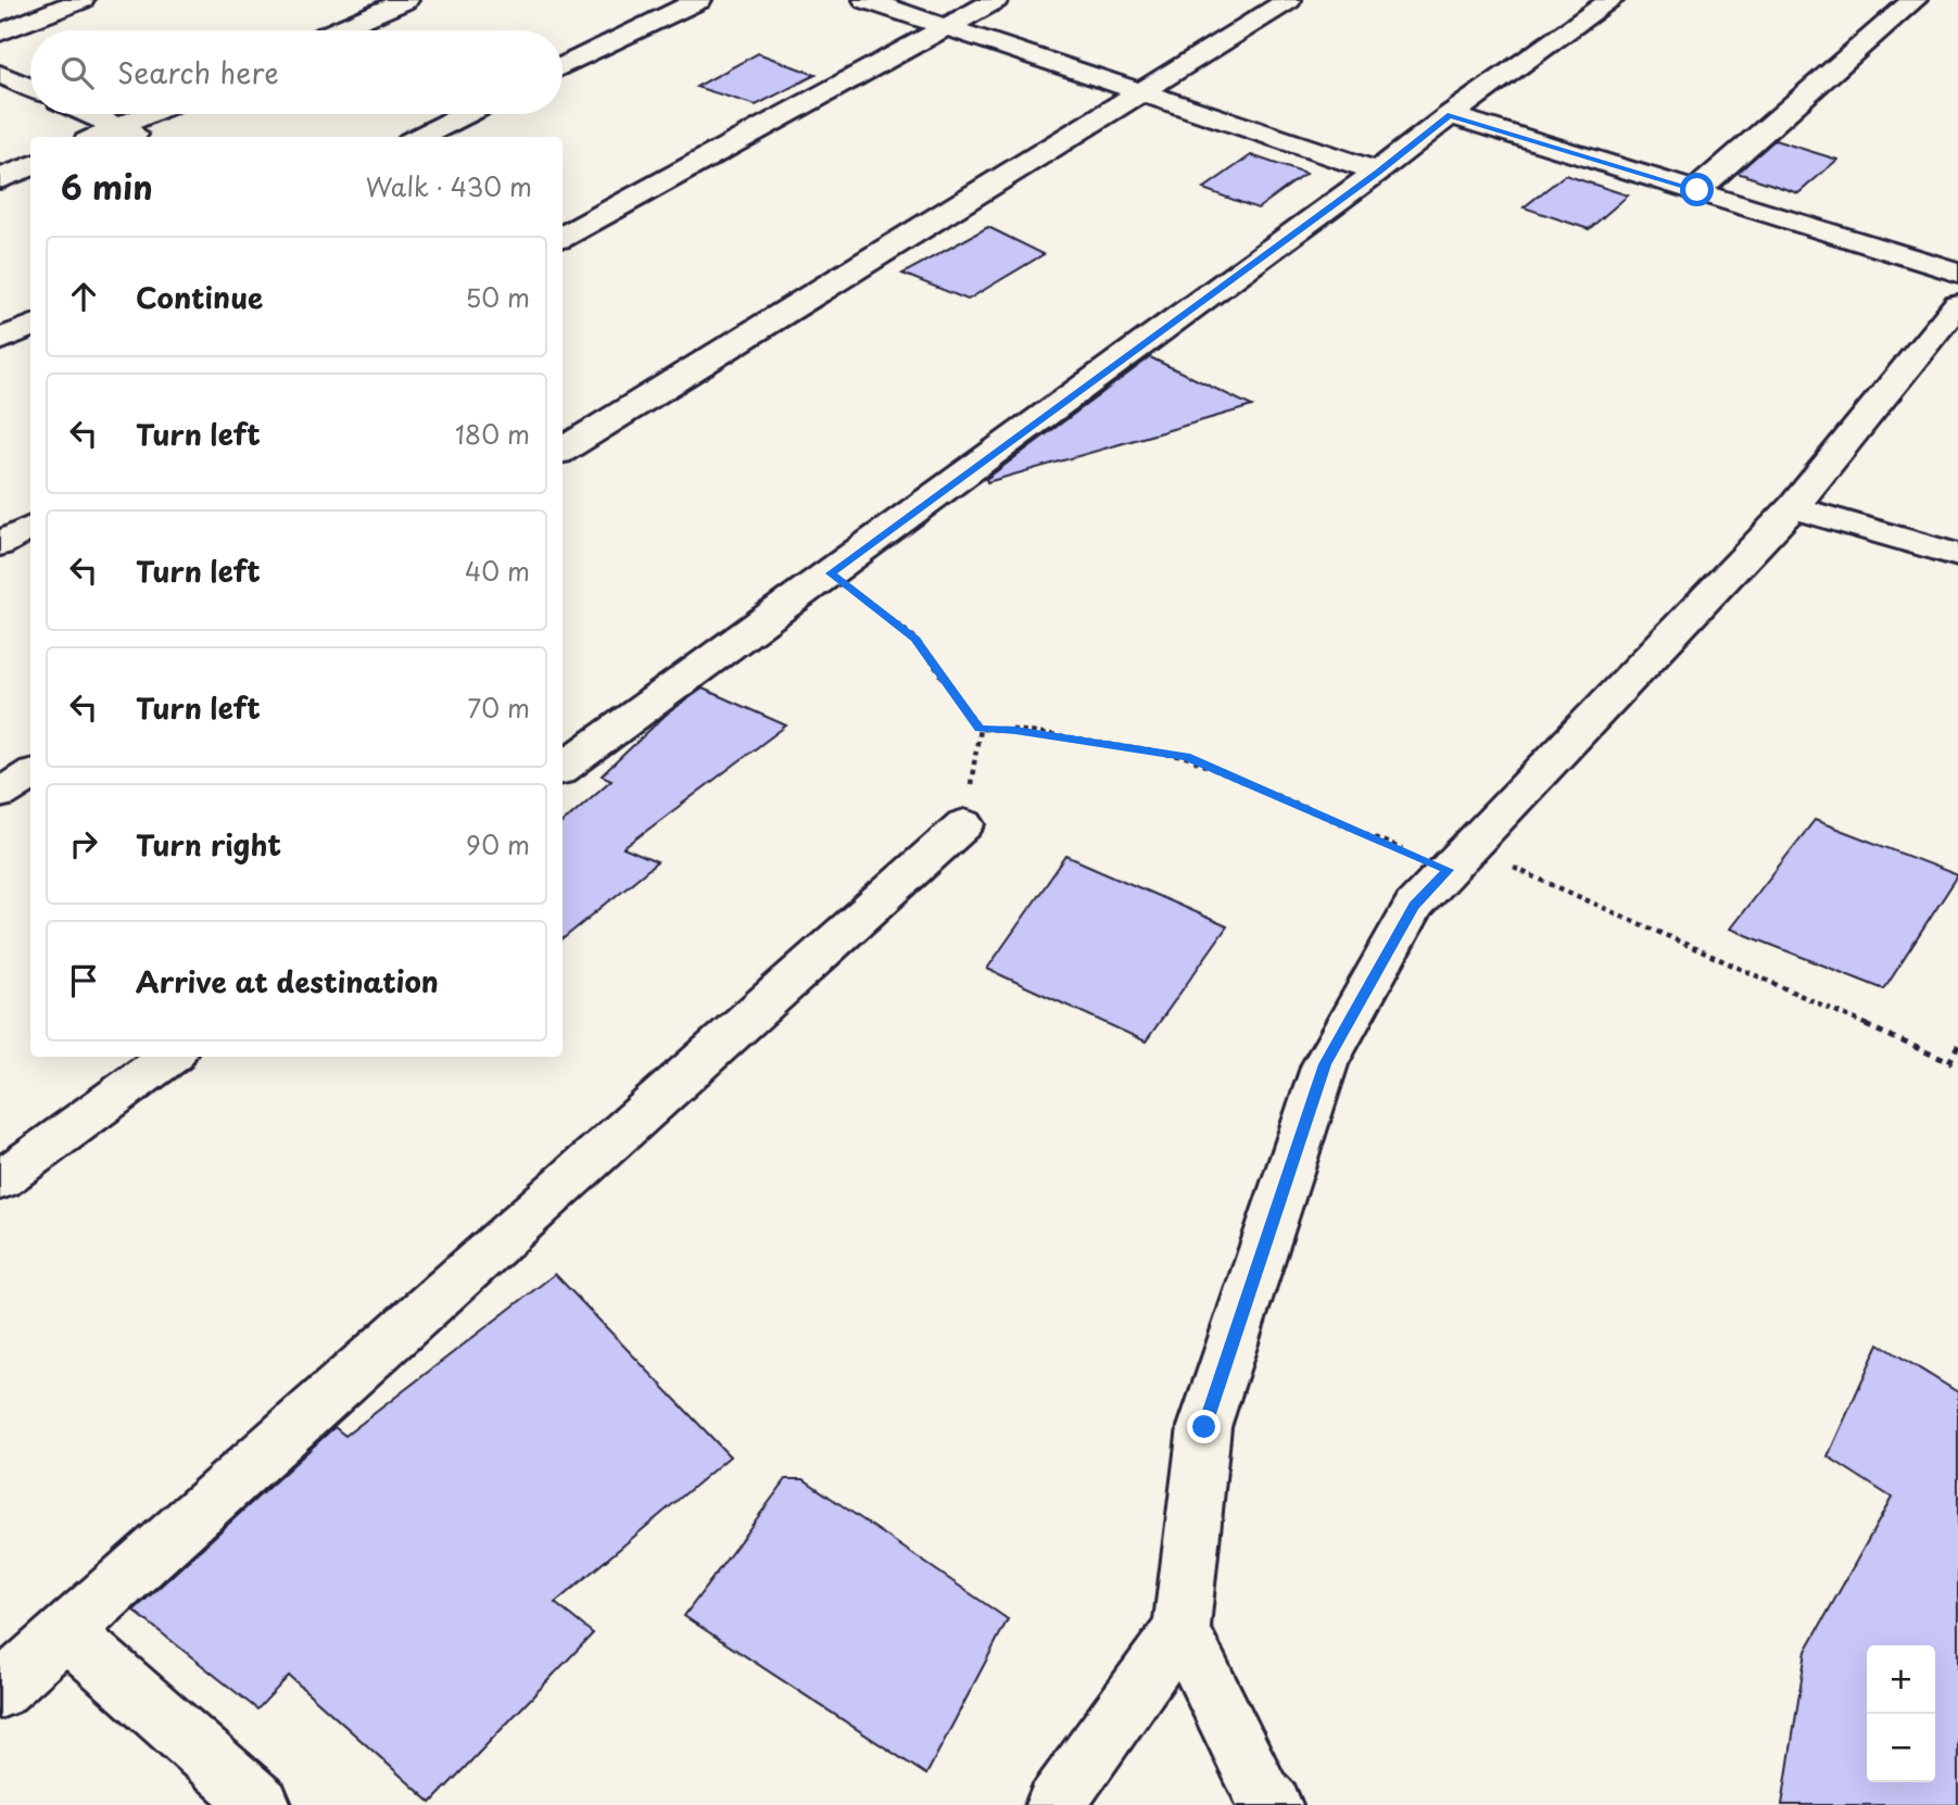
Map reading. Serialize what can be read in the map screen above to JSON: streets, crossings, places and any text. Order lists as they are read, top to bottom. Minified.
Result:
{"page":{"search":"Search here","heading":["6 min","Walk · 430 m"],"list":[["Continue","50 m"],["Turn left","180 m"],["Turn left","40 m"],["Turn left","70 m"],["Turn right","90 m"],"Arrive at destination"],"map_buttons":["+","−"]}}
